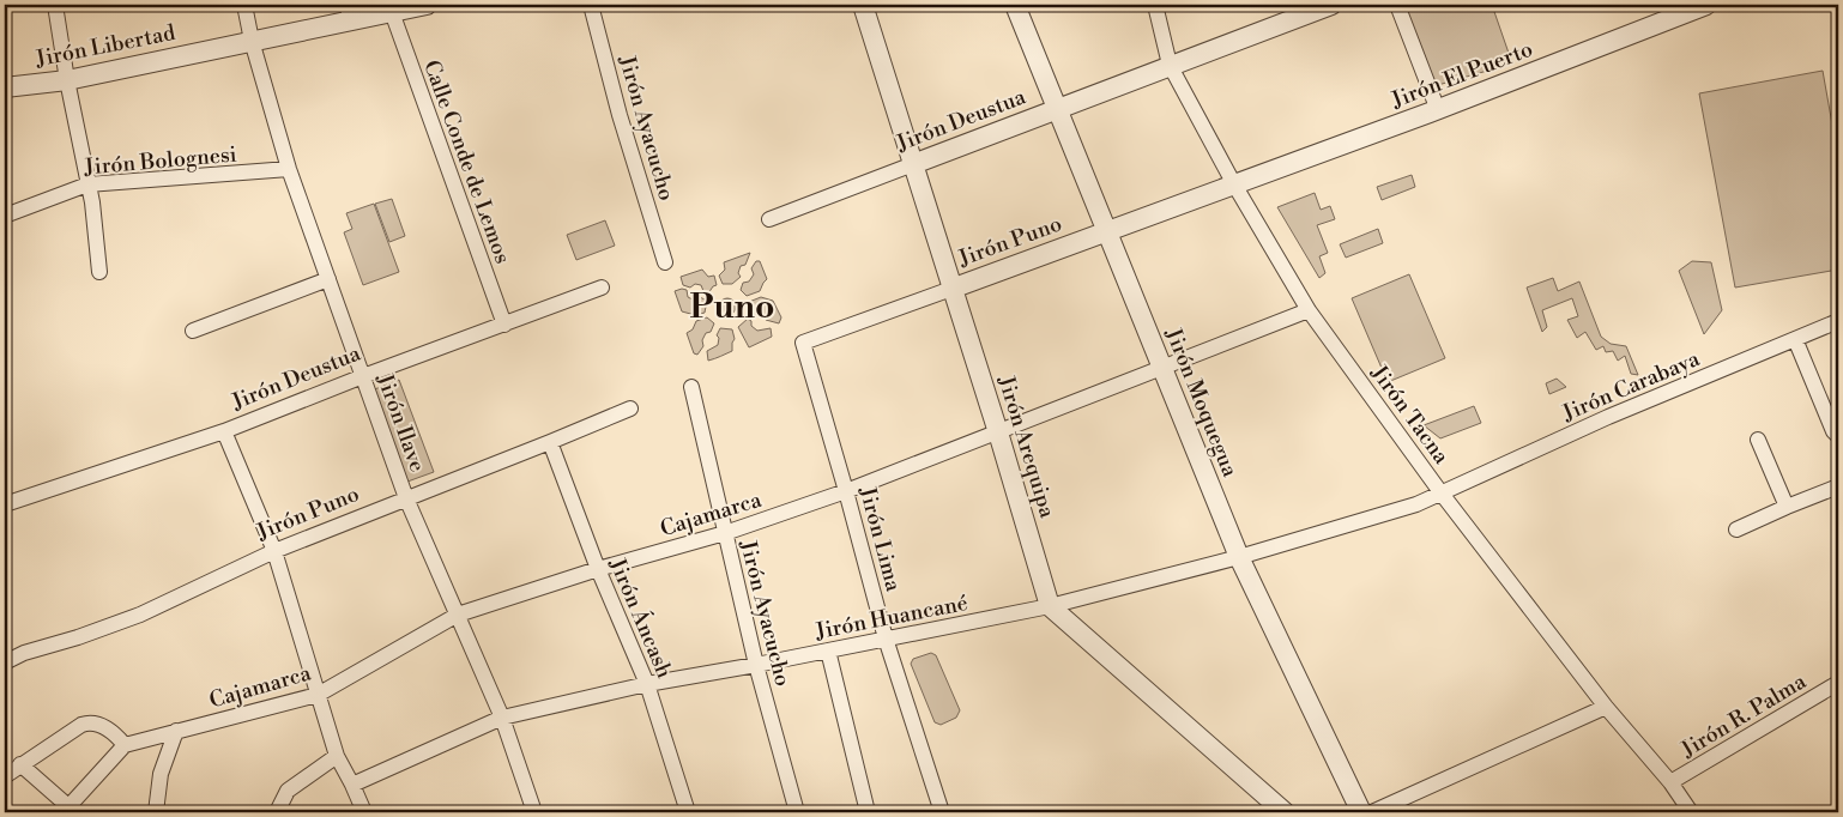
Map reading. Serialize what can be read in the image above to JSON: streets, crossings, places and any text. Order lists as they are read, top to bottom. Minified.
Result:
{"streets":{"street":["Jirón Libertad","Jirón El Puerto","Jirón Deustua","Jirón Ayacucho","Jirón Bolognesi","Calle Conde de Lemos","Jirón Puno","Jirón Carabaya","Jirón Moquegua","Jirón Tacna","Jirón Ilave","Jirón Arequipa","Cajamarca","Jirón Lima","Jirón Huancané","Jirón Áncash","Jirón R. Palma"]},"crossings":[["Jirón Libertad","Calle Conde de Lemos"],["Jirón Libertad","Jirón Ilave"],["Jirón El Puerto","Jirón Puno"],["Jirón El Puerto","Jirón Tacna"],["Jirón Deustua","Calle Conde de Lemos"],["Jirón Deustua","Jirón Moquegua"],["Jirón Deustua","Jirón Tacna"],["Jirón Deustua","Jirón Ilave"],["Jirón Deustua","Jirón Arequipa"],["Jirón Ayacucho","Cajamarca"],["Jirón Ayacucho","Jirón Huancané"],["Jirón Bolognesi","Jirón Ilave"],["Jirón Puno","Jirón Moquegua"],["Jirón Puno","Jirón Tacna"],["Jirón Puno","Jirón Ilave"],["Jirón Puno","Jirón Arequipa"],["Jirón Puno","Jirón Lima"],["Jirón Puno","Jirón Áncash"],["Jirón Carabaya","Jirón Tacna"],["Jirón Carabaya","Jirón Huancané"],["Jirón Moquegua","Cajamarca"],["Jirón Moquegua","Jirón Huancané"],["Jirón Tacna","Cajamarca"],["Jirón Tacna","Jirón Huancané"],["Jirón Tacna","Jirón R. Palma"],["Jirón Ilave","Cajamarca"],["Jirón Ilave","Jirón Huancané"],["Jirón Arequipa","Cajamarca"],["Jirón Arequipa","Jirón Huancané"],["Cajamarca","Jirón Lima"],["Cajamarca","Jirón Áncash"],["Jirón Lima","Jirón Huancané"],["Jirón Huancané","Jirón Áncash"]],"districts":["Puno"]}
